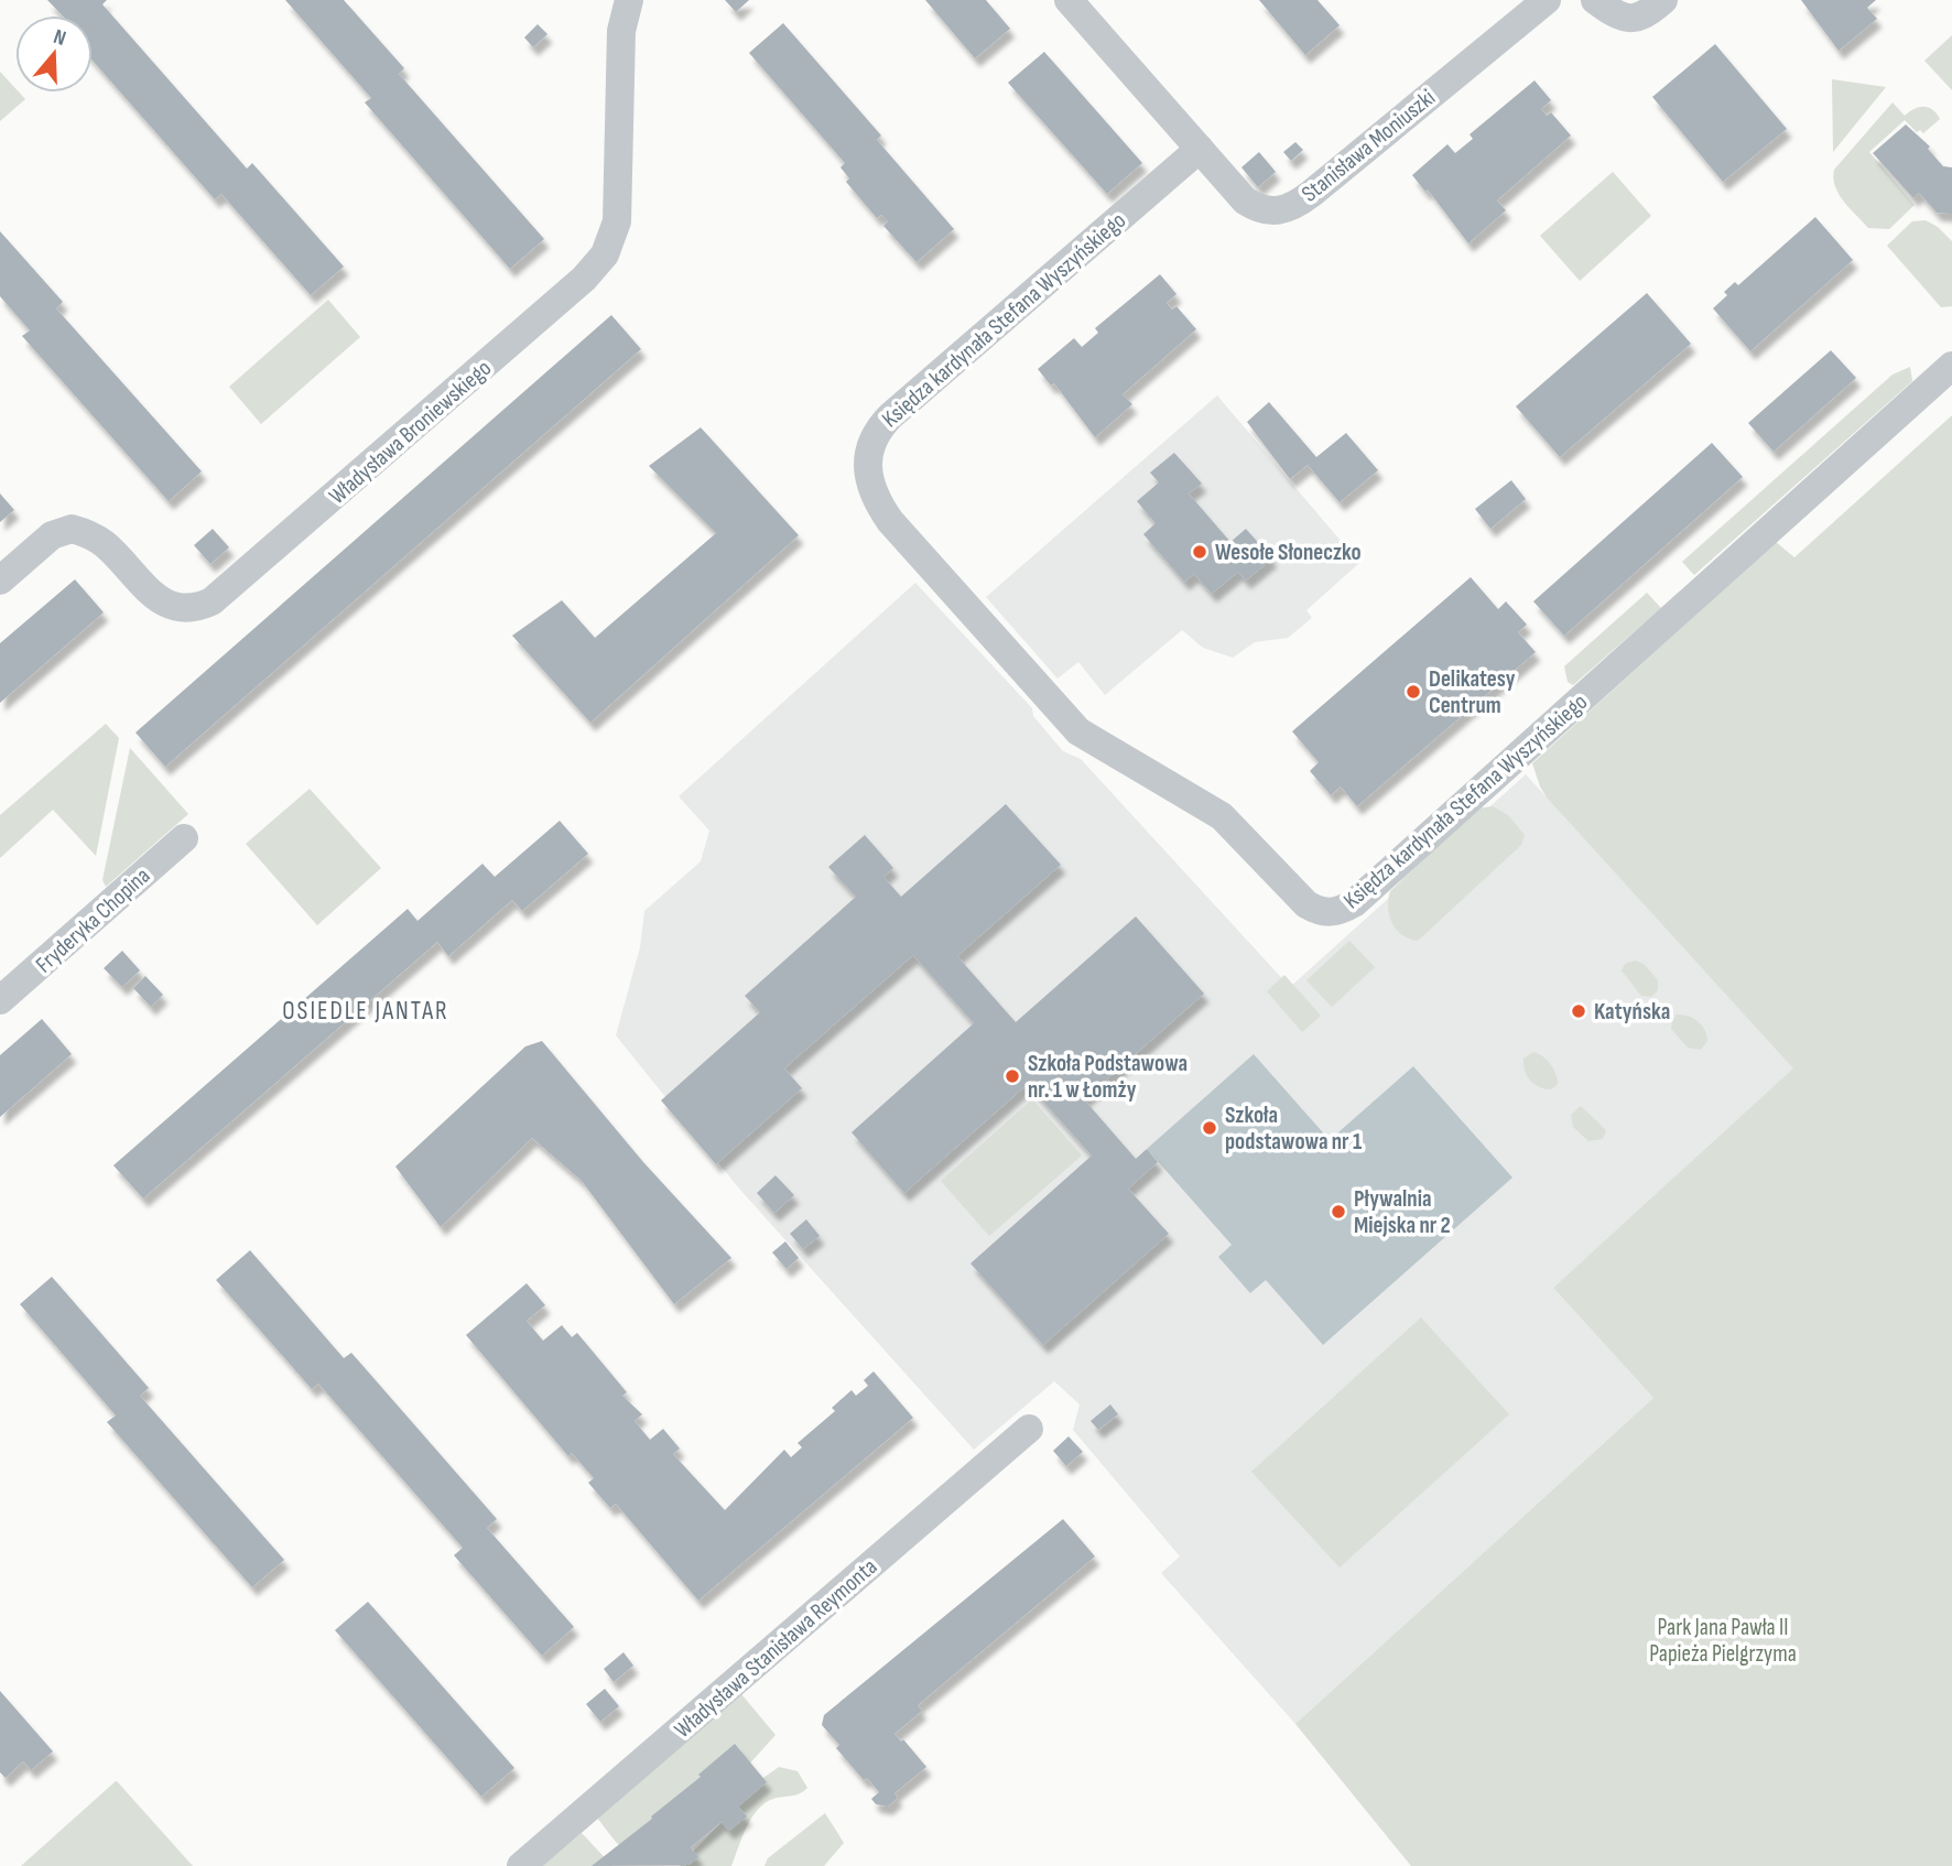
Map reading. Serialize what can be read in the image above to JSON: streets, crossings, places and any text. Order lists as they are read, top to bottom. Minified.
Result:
{"streets":{"street":["Stanisława Moniuszki","Księdza kardynała Stefana Wyszyńskiego","Władysława Broniewskiego","Fryderyka Chopina","Władysława Stanisława Reymonta"]},"crossings":[["Stanisława Moniuszki","Księdza kardynała Stefana Wyszyńskiego"]],"districts":["OSIEDLE JANTAR"],"parks":["Park Jana Pawła II Papieża Pielgrzyma"],"places":["Wesołe Słoneczko","Delikatesy Centrum","Katyńska","Szkoła Podstawowa nr. 1 w Łomży","Szkoła podstawowa nr 1","Pływalnia Miejska nr 2"],"north":"top"}
